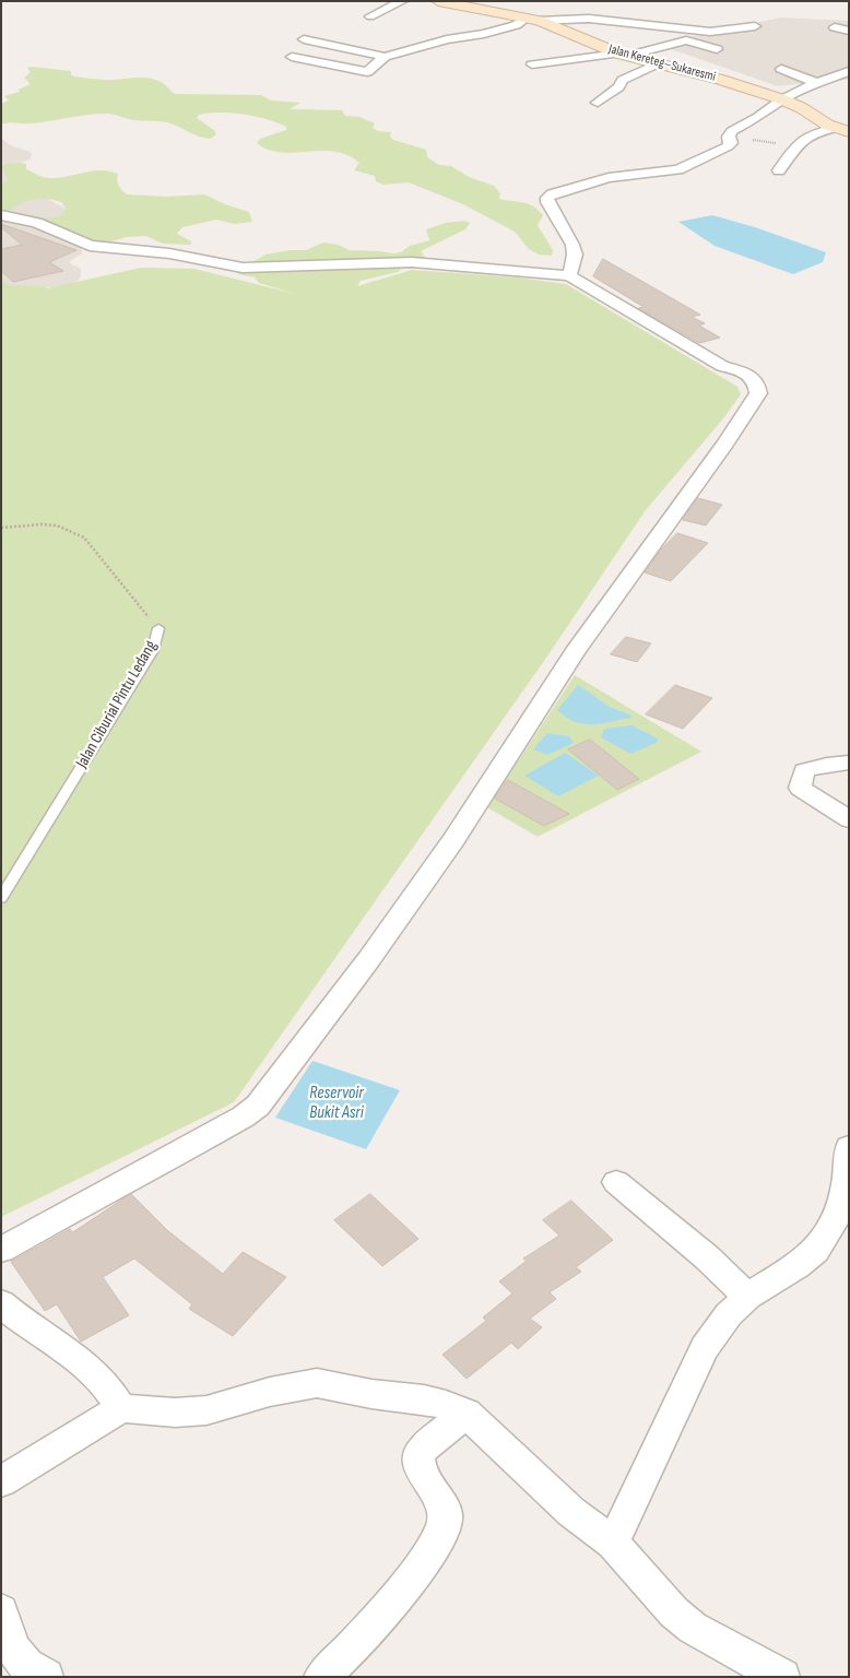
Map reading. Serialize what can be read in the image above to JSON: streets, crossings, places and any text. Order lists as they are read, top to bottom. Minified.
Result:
{"streets":{"street":["Jalan Kereteg–Sukaresmi"],"lane":["Jalan Ciburial Pintu Ledang"]},"water":["Reservoir Bukit Asri"]}
